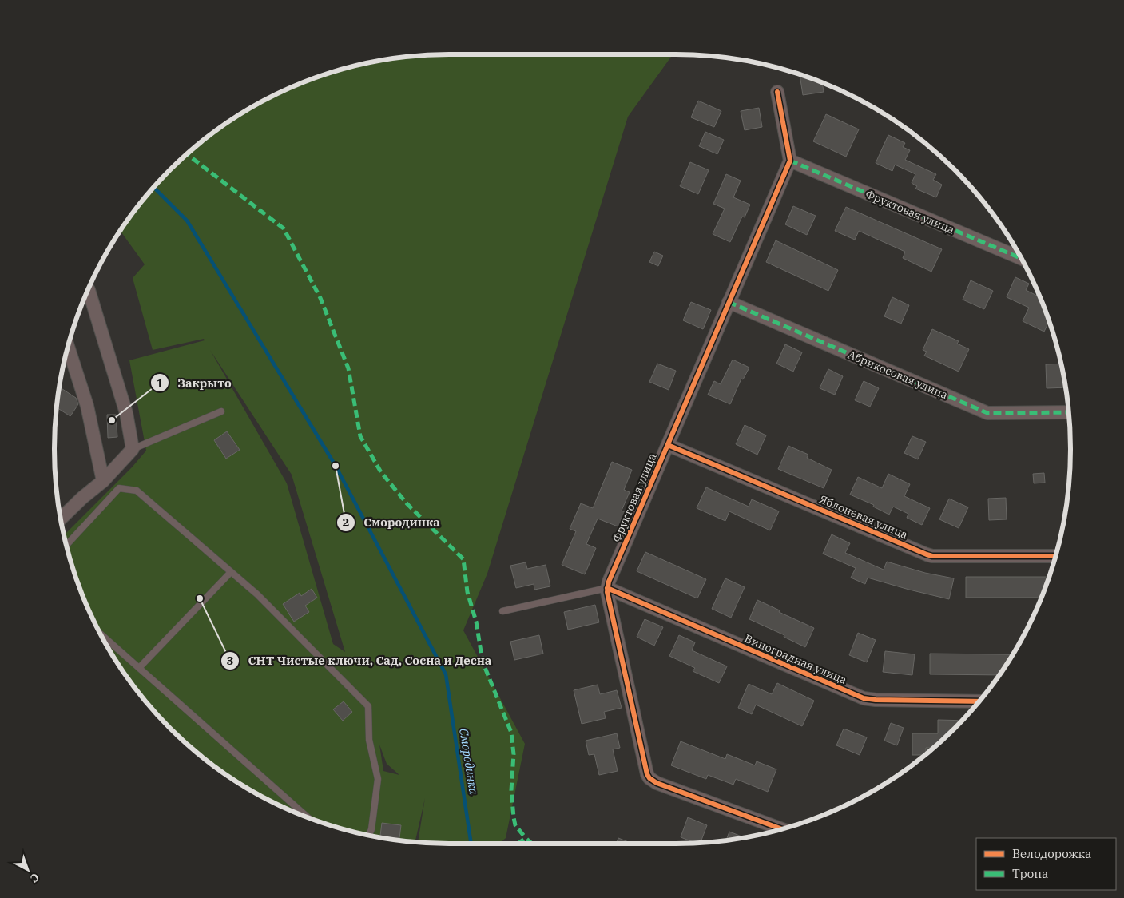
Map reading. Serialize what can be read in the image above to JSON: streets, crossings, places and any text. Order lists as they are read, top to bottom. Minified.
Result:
{"streets":{"street":["Фруктовая улица","Абрикосовая улица","Яблоневая улица","Виноградная улица"]},"crossings":[["Фруктовая улица","Абрикосовая улица"],["Фруктовая улица","Яблоневая улица"],["Фруктовая улица","Виноградная улица"]],"water":["Смородинка"],"places":["Закрыто","Смородинка","СНТ Чистые ключи, Сад, Сосна и Десна"],"legend":["Велодорожка","Тропа"],"north":"bottom right"}
